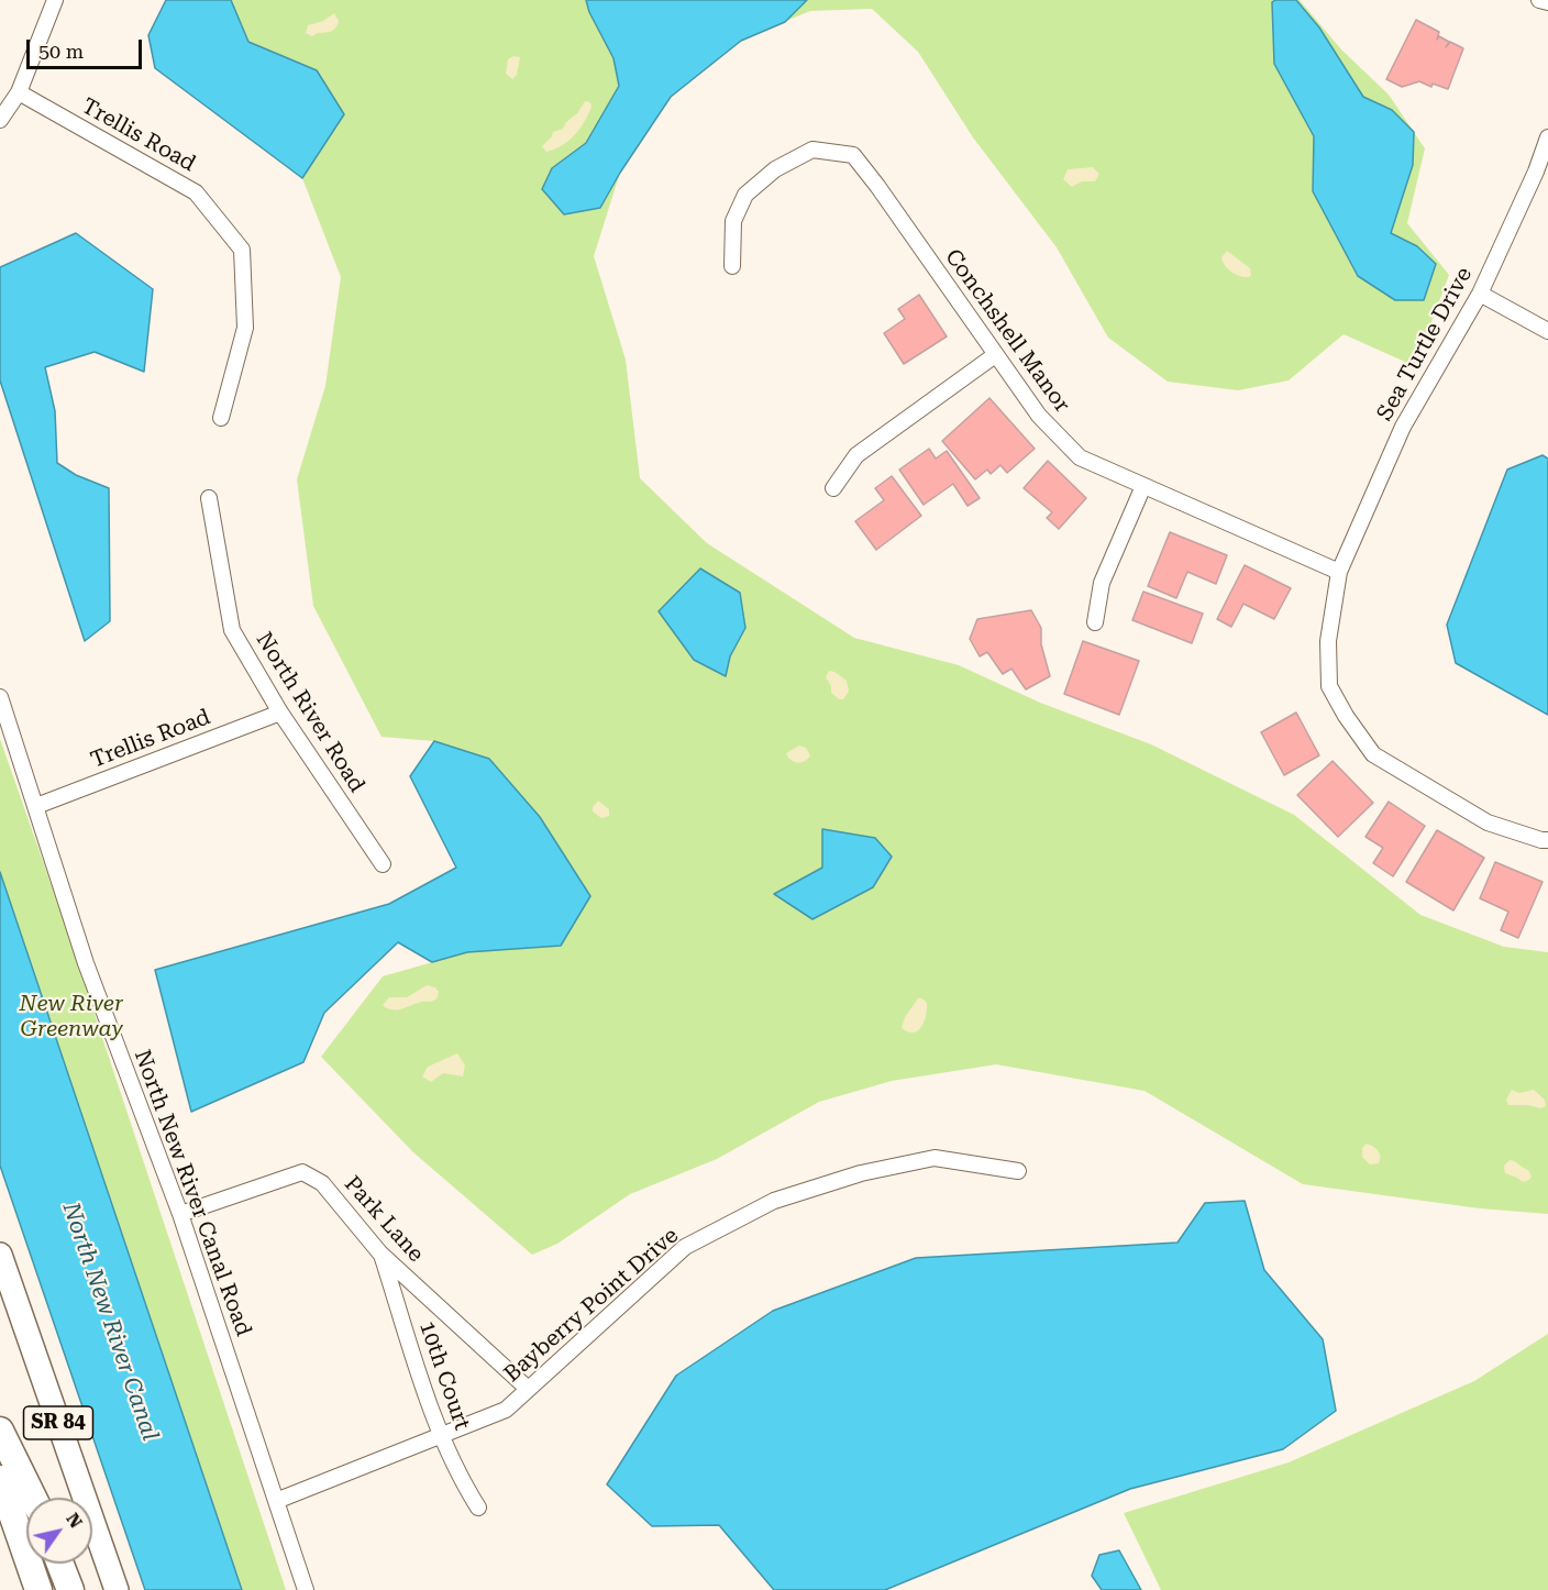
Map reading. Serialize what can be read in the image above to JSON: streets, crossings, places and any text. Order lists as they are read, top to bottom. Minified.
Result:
{"streets":{"main road":["SR 84"],"street":["Trellis Road","Conchshell Manor","Sea Turtle Drive","North River Road","North New River Canal Road","Park Lane","Bayberry Point Drive","10th Court"]},"crossings":[["Trellis Road","North River Road"],["Trellis Road","North New River Canal Road"],["Conchshell Manor","Sea Turtle Drive"],["North New River Canal Road","Park Lane"],["North New River Canal Road","Bayberry Point Drive"],["Park Lane","Bayberry Point Drive"],["Park Lane","10th Court"],["Bayberry Point Drive","10th Court"]],"water":["North New River Canal"],"parks":["New River Greenway"],"scale_bar":"50 m","north":"top right"}
